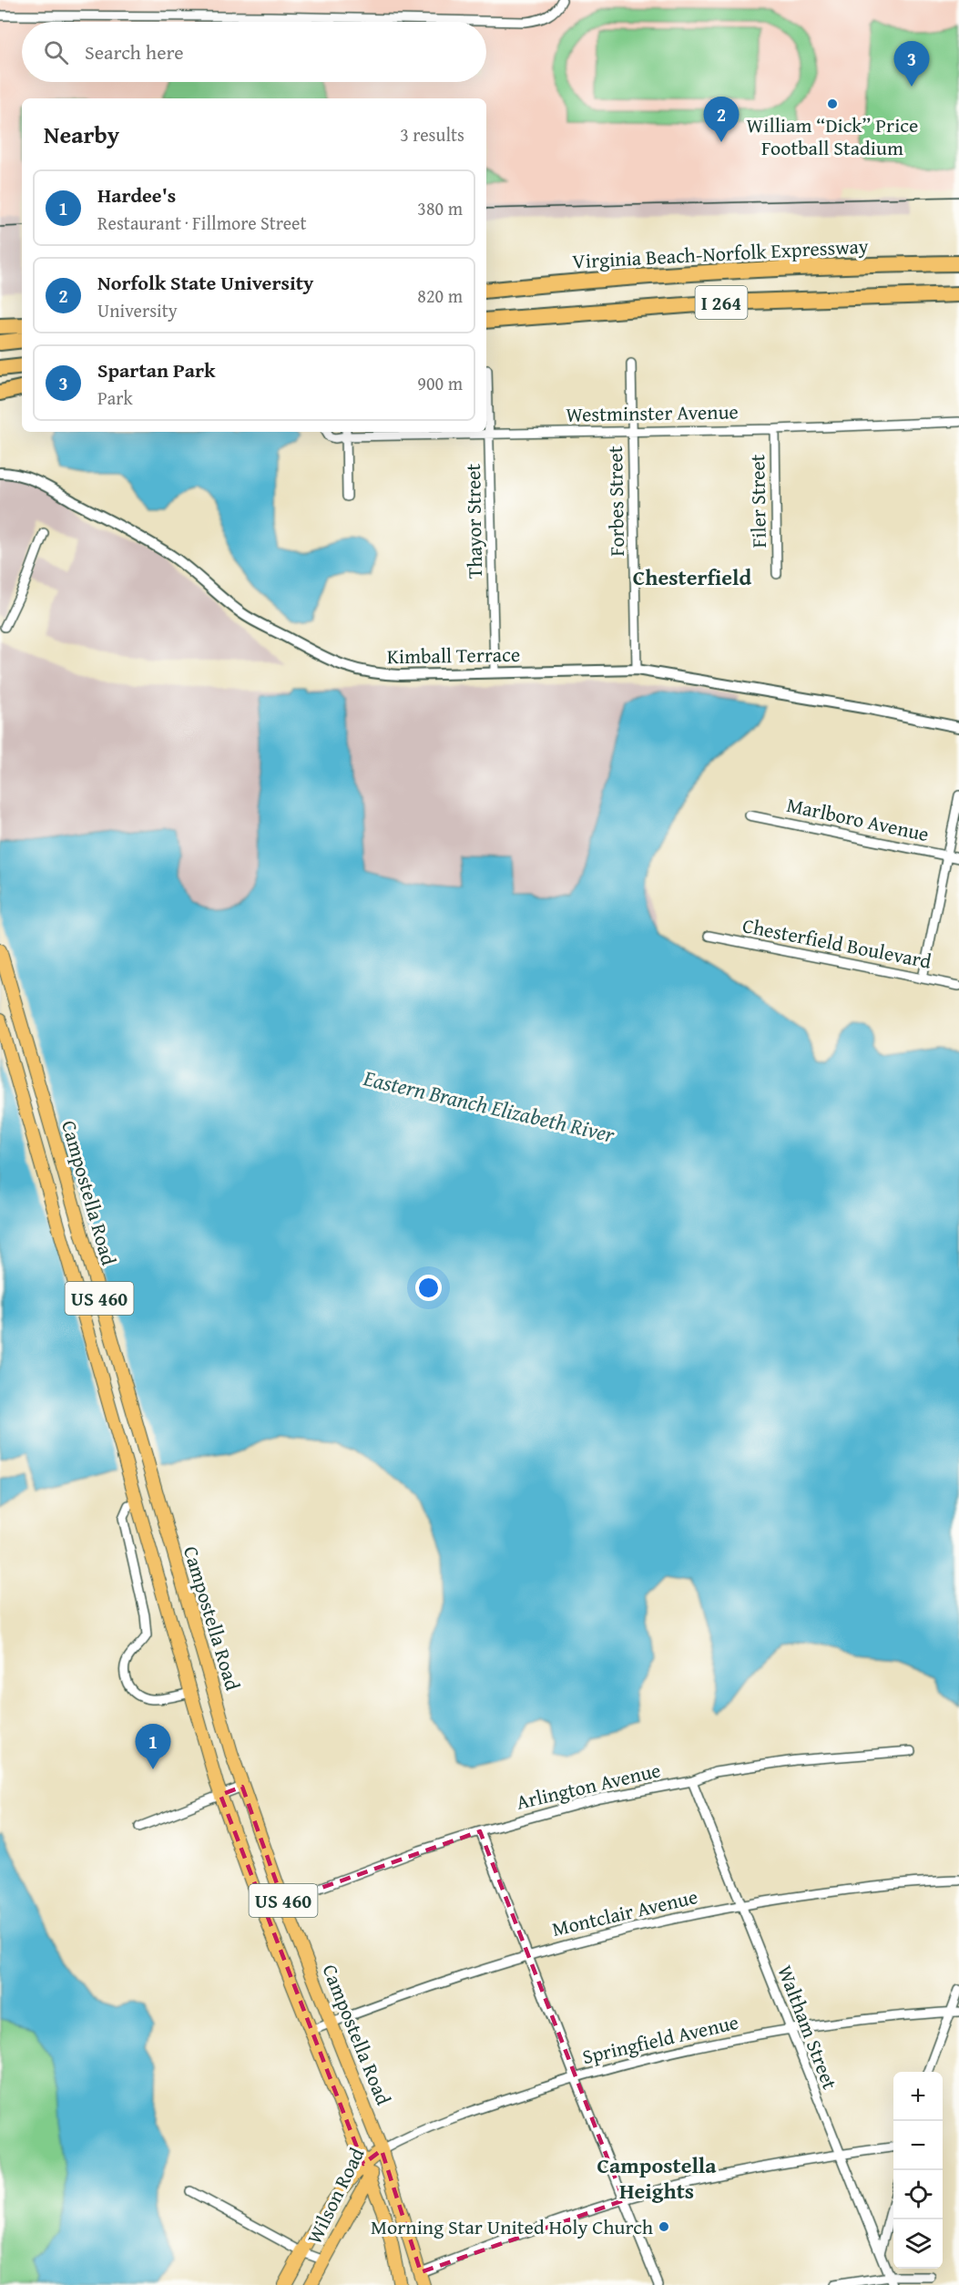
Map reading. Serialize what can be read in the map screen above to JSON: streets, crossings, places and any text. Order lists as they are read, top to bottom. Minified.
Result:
{"streets":{"highway":["Virginia Beach-Norfolk Expressway","I 264"],"main road":["Campostella Road","US 460","Wilson Road"],"street":["Westminster Avenue","Forbes Street","Filer Street","Thayor Street","Kimball Terrace","Marlboro Avenue","Chesterfield Boulevard","Arlington Avenue","Montclair Avenue","Waltham Street","Springfield Avenue"]},"crossings":[["Westminster Avenue","Forbes Street"],["Westminster Avenue","Filer Street"],["Westminster Avenue","Thayor Street"],["Forbes Street","Kimball Terrace"],["Thayor Street","Kimball Terrace"],["Campostella Road","Arlington Avenue"],["Campostella Road","Montclair Avenue"],["Campostella Road","Springfield Avenue"],["Campostella Road","Wilson Road"],["Arlington Avenue","Waltham Street"],["Montclair Avenue","Waltham Street"],["Waltham Street","Springfield Avenue"],["Springfield Avenue","Wilson Road"]],"districts":["Chesterfield","Campostella Heights"],"water":["Eastern Branch Elizabeth River"],"places":["William “Dick” Price Football Stadium","Morning Star United Holy Church"],"page":{"search":"Search here","pins":["3","2","1"],"heading":["Nearby","3 results"],"list":[{"mark":"1","name":"Hardee's","note":"Restaurant · Fillmore Street","value":"380 m"},{"mark":"2","name":"Norfolk State University","note":"University","value":"820 m"},{"mark":"3","name":"Spartan Park","note":"Park","value":"900 m"}],"map_buttons":["+","−"]}}
